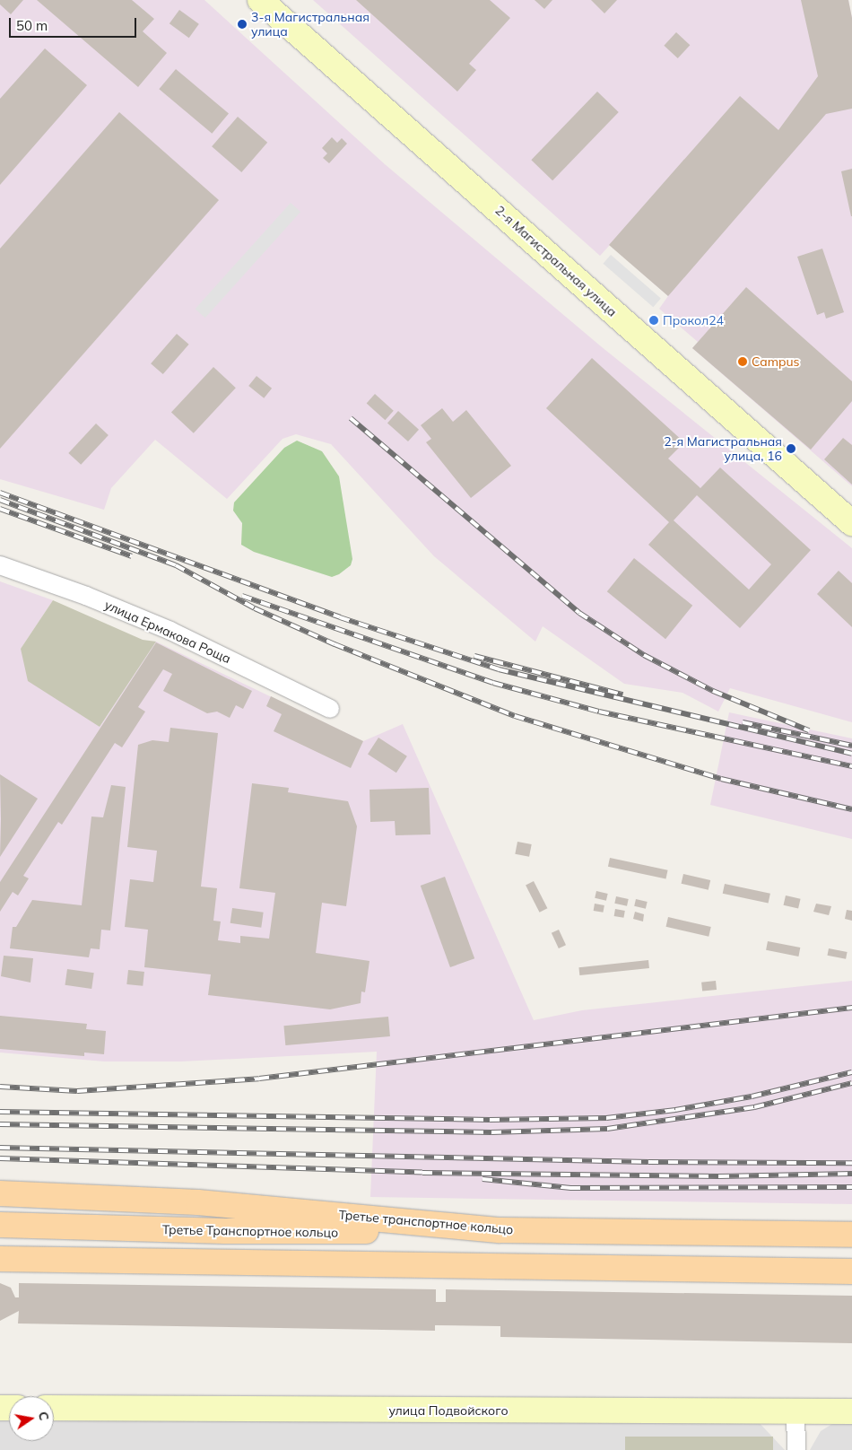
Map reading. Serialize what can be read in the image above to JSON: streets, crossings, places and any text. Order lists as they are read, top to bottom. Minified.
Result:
{"streets":{"main road":["Третье транспортное кольцо","Третье Транспортное кольцо"],"street":["2-я Магистральная улица","улица Ермакова Роща","улица Подвойского"]},"crossings":[["Третье транспортное кольцо","Третье Транспортное кольцо"]],"places":["3-я Магистральная улица","Прокол24","Campus","2-я Магистральная улица, 16"],"scale_bar":"50 m","north":"right"}
